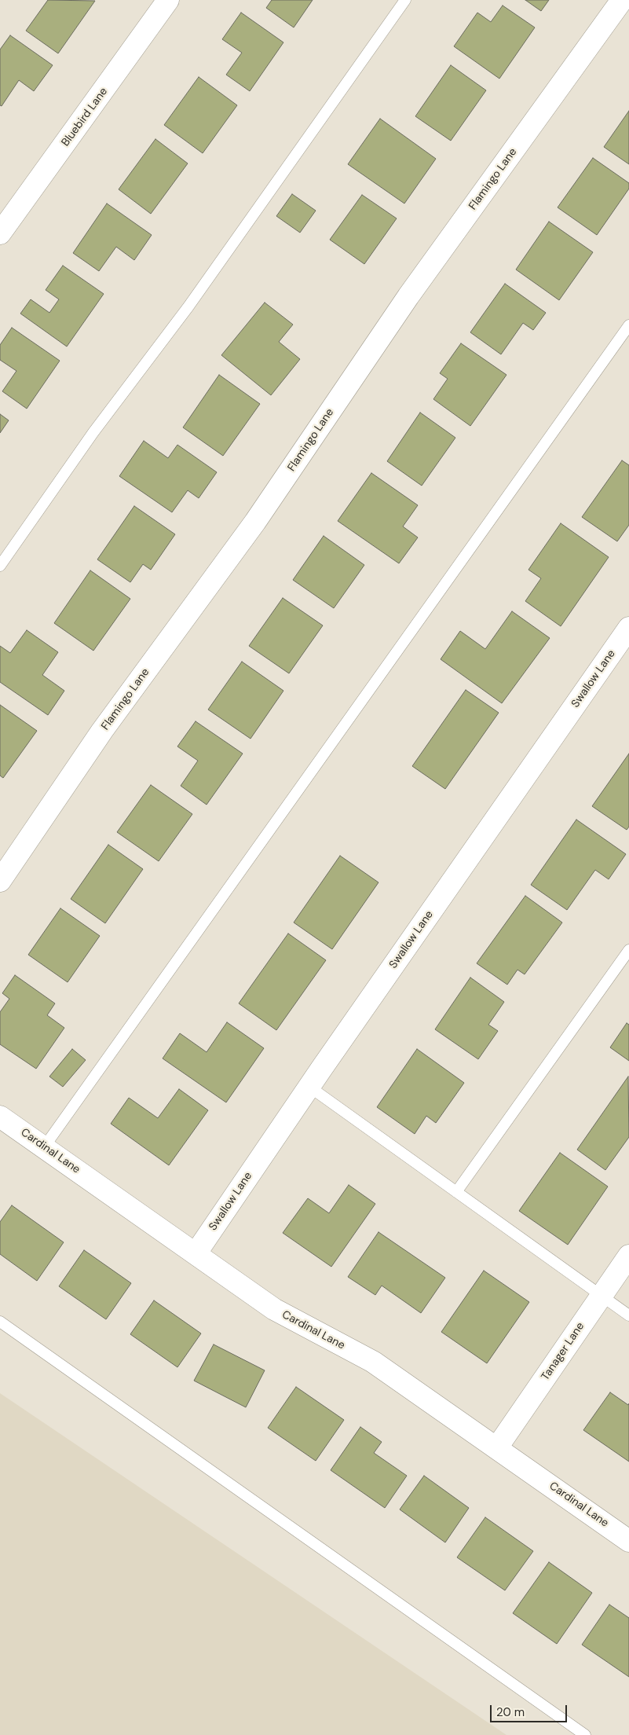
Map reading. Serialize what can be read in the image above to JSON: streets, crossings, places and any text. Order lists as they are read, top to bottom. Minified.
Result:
{"streets":{"street":["Bluebird Lane","Flamingo Lane","Swallow Lane","Cardinal Lane","Tanager Lane"]},"crossings":[["Swallow Lane","Cardinal Lane"],["Cardinal Lane","Tanager Lane"]],"scale_bar":"20 m"}
